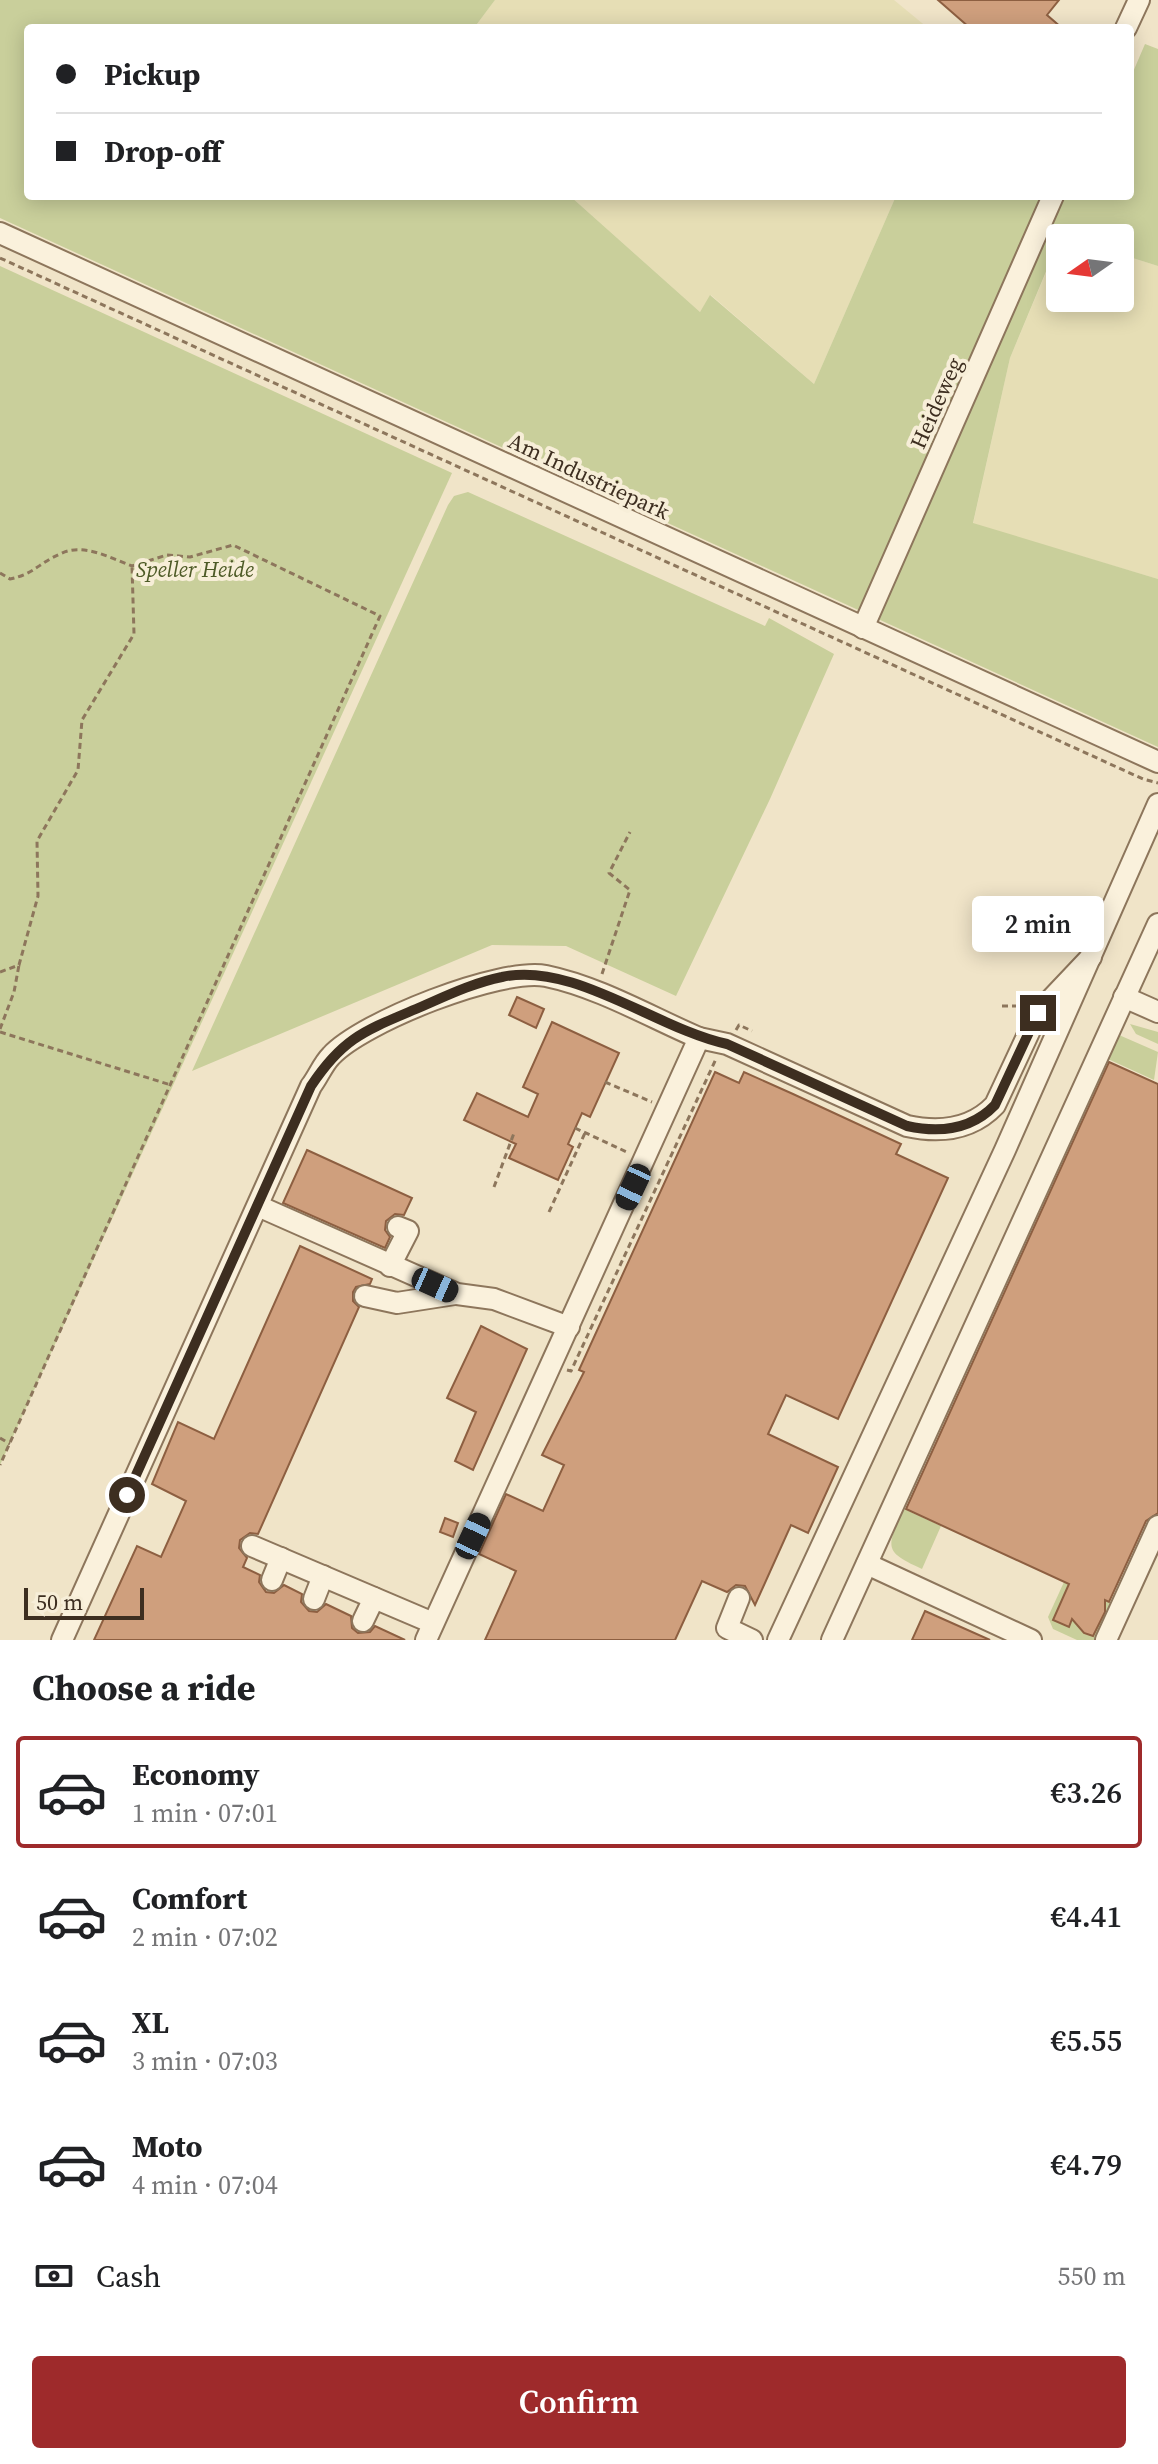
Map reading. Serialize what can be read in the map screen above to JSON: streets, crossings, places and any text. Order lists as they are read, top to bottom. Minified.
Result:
{"streets":{"street":["Heideweg","Am Industriepark"]},"crossings":[["Heideweg","Am Industriepark"]],"parks":["Speller Heide"],"scale_bar":"50 m","north":"left","page":{"banner":["Pickup","Drop-off"],"bubble":"2 min","scale":"50 m","heading":"Choose a ride","list":[{"name":"Economy","note":"1 min · 07:01","value":"€3.26"},{"name":"Comfort","note":"2 min · 07:02","value":"€4.41"},{"name":"XL","note":"3 min · 07:03","value":"€5.55"},{"name":"Moto","note":"4 min · 07:04","value":"€4.79"}],"pay":["Cash","550 m"],"buttons":"Confirm"}}
